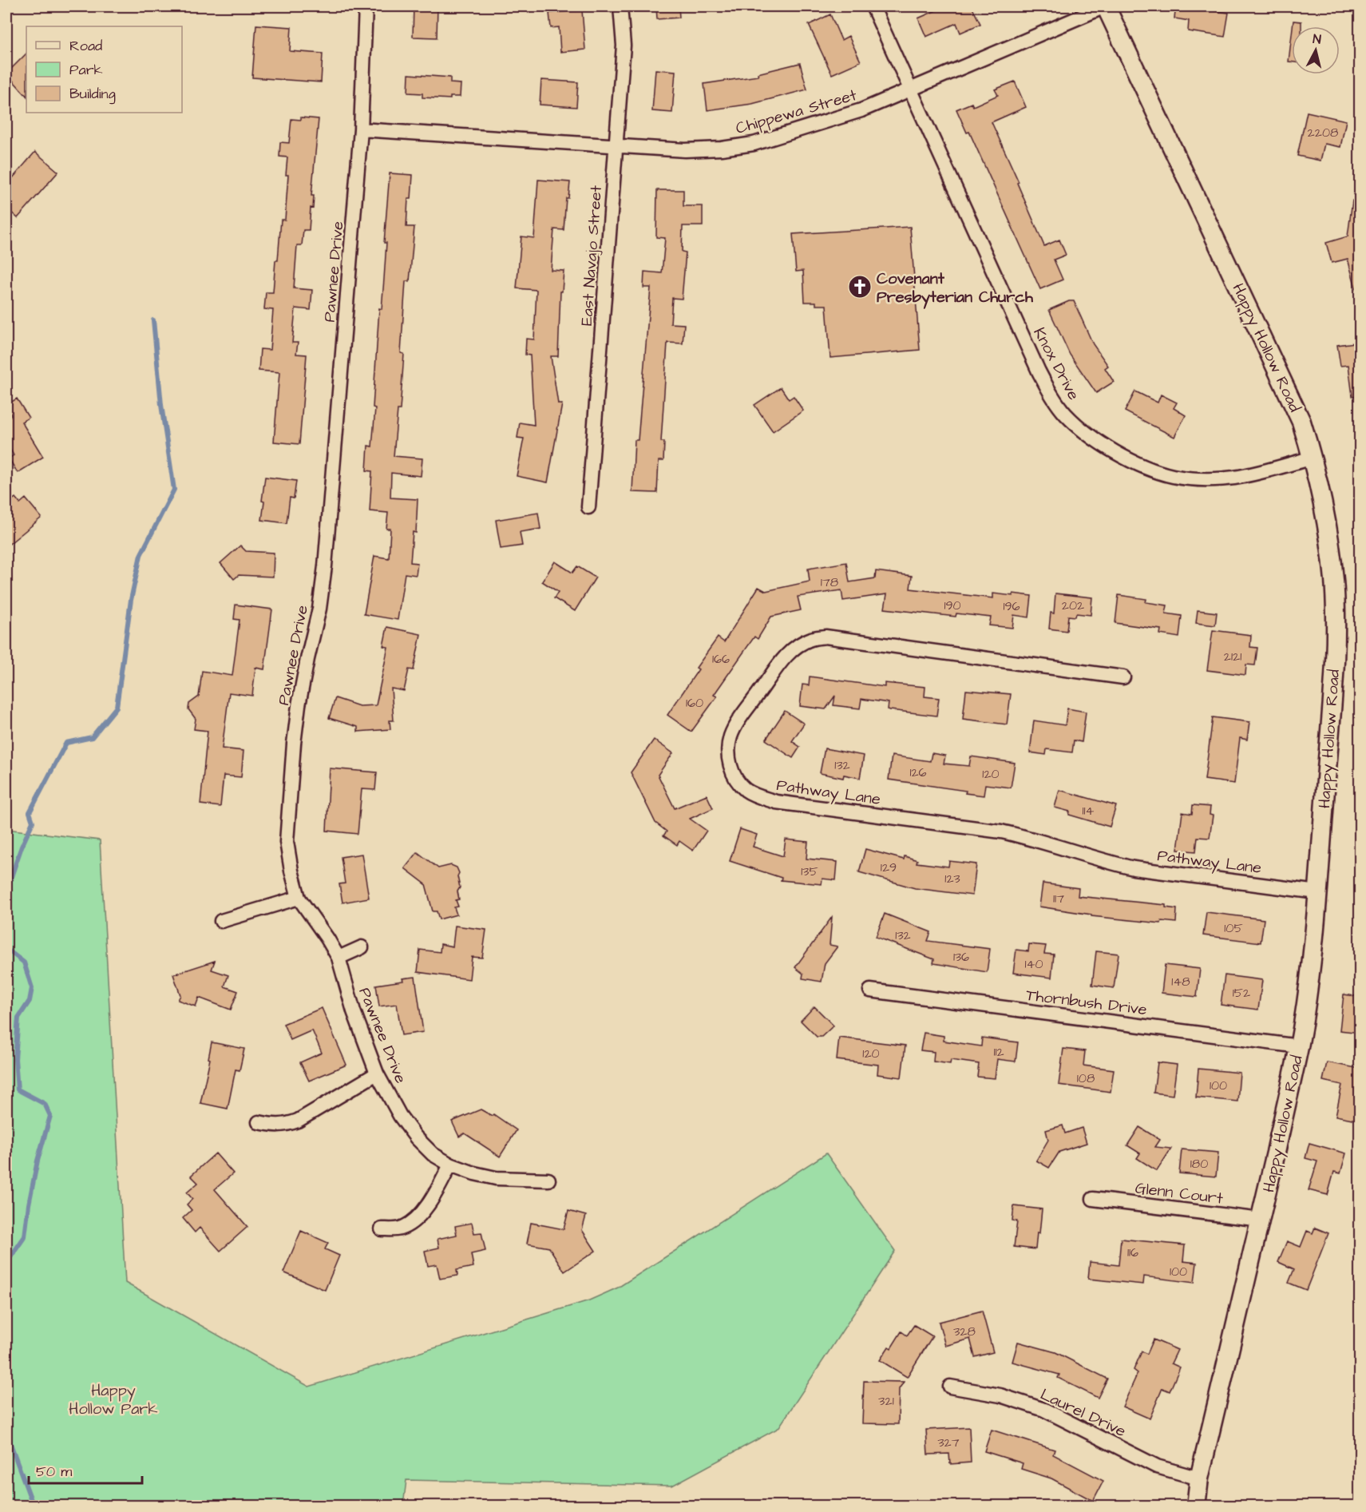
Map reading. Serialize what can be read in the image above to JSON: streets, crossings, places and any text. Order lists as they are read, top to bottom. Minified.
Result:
{"streets":{"main road":["Happy Hollow Road"],"street":["Chippewa Street","East Navajo Street","Pawnee Drive","Knox Drive","Pathway Lane","Thornbush Drive","Glenn Court","Laurel Drive"]},"crossings":[["Chippewa Street","East Navajo Street"],["Chippewa Street","Pawnee Drive"],["Chippewa Street","Happy Hollow Road"],["Chippewa Street","Knox Drive"],["Happy Hollow Road","Knox Drive"],["Happy Hollow Road","Pathway Lane"],["Happy Hollow Road","Thornbush Drive"],["Happy Hollow Road","Glenn Court"],["Happy Hollow Road","Laurel Drive"]],"parks":["Happy Hollow Park"],"places":{"church":["Covenant Presbyterian Church"]},"house_numbers":["2208","178","190","202","196","2121","166","160","132","126","120","114","129","135","123","117","105","132","136","140","148","152","112","120","108","100","180","116","100","328","321","327"],"legend":["Road","Park","Building"],"scale_bar":"50 m","north":"top"}
